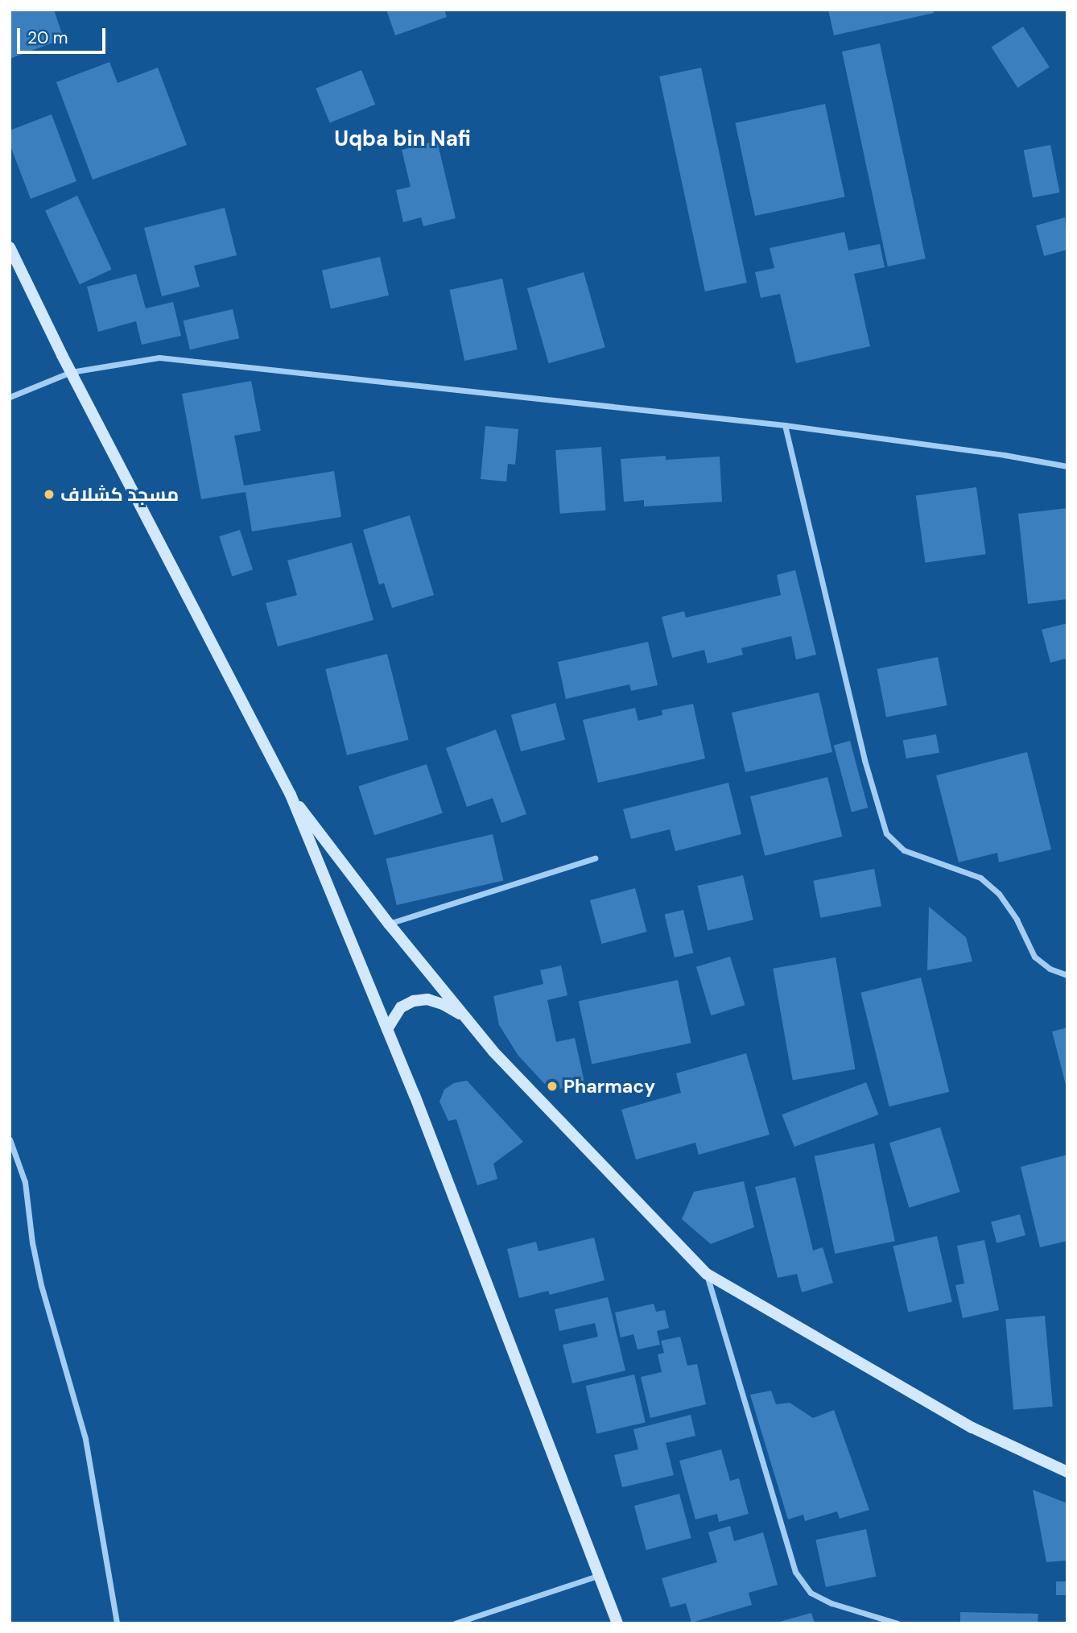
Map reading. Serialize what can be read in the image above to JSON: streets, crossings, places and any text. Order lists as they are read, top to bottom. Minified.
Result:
{"districts":["Uqba bin Nafi"],"places":["مسجد كشلاف","Pharmacy"],"scale_bar":"20 m"}
